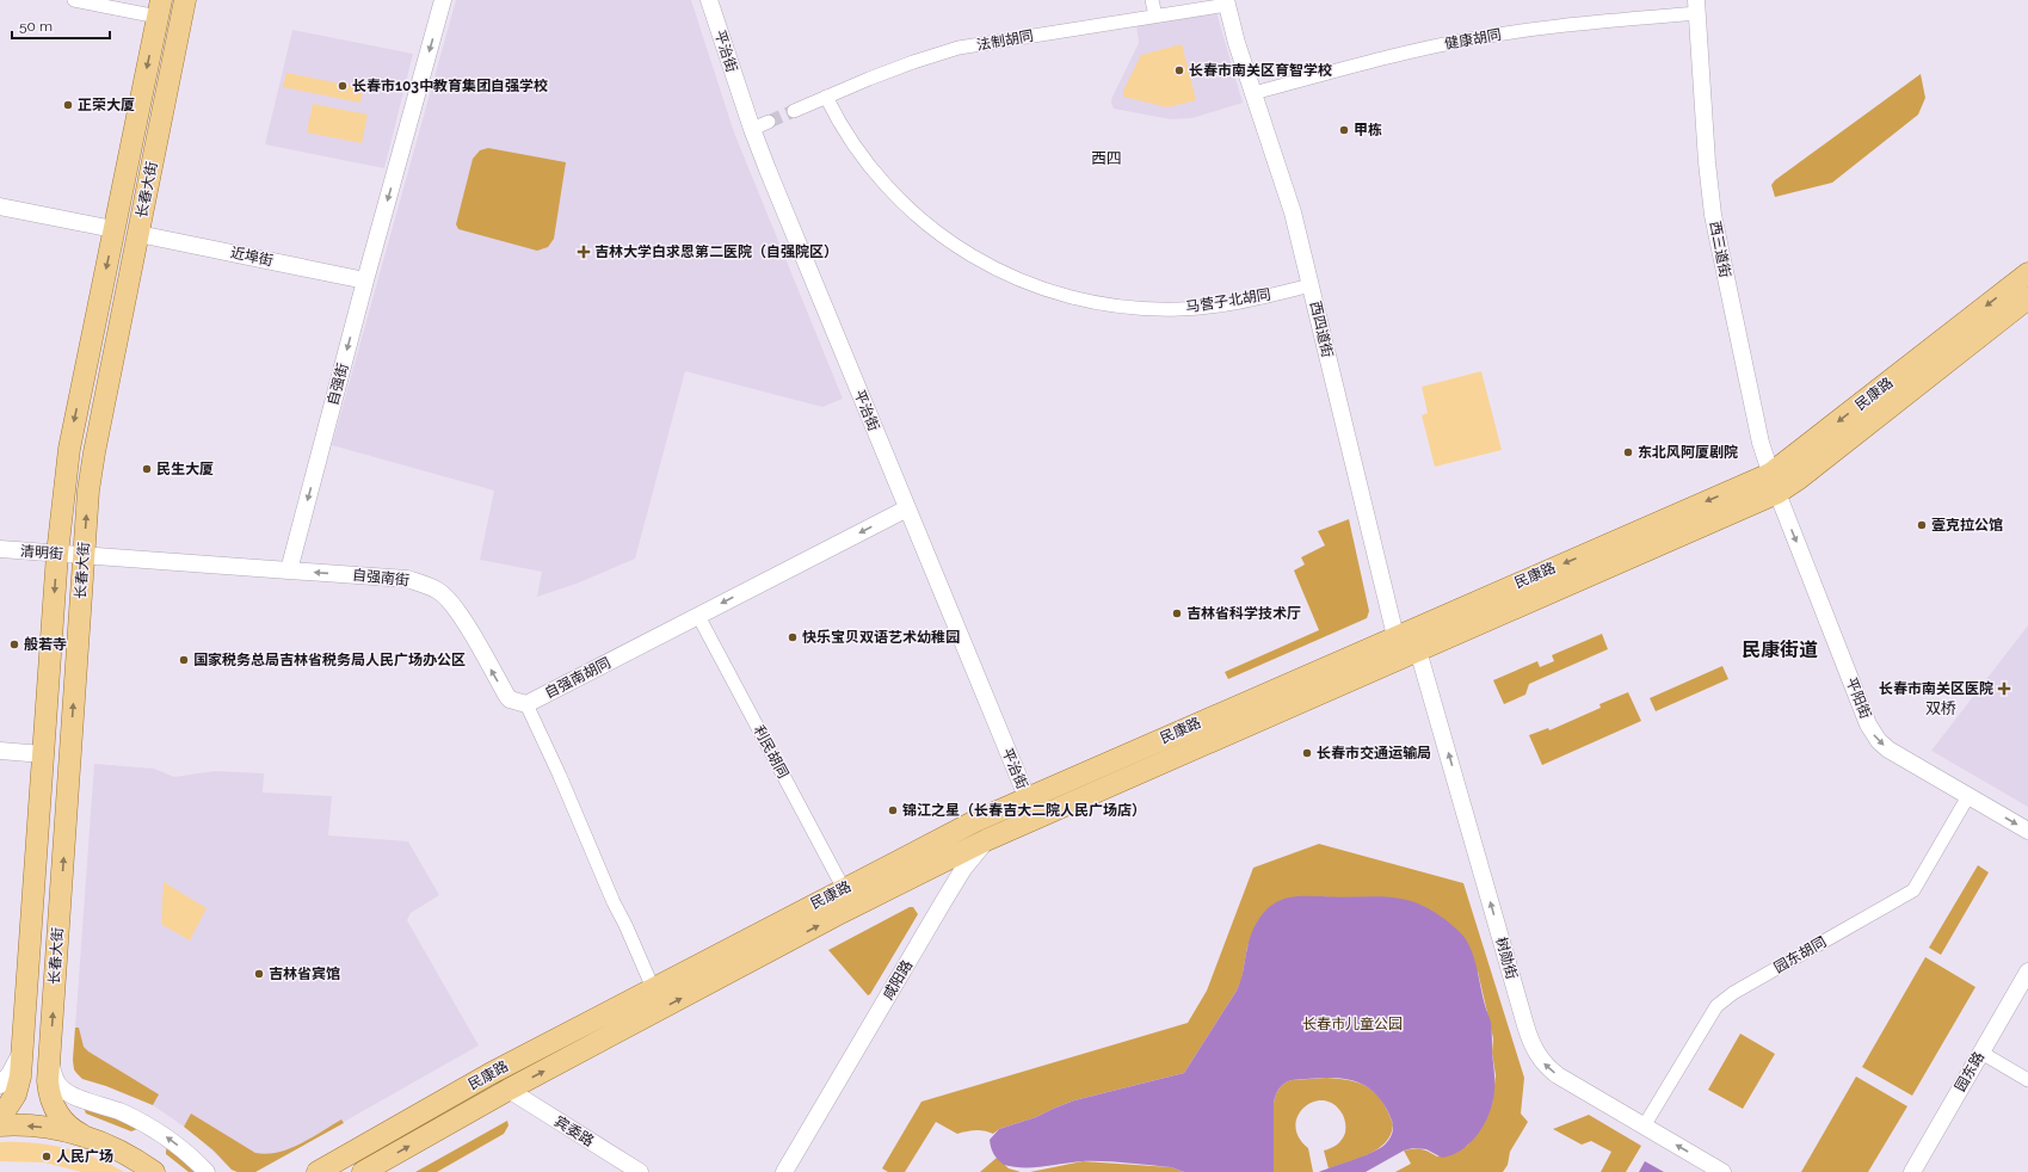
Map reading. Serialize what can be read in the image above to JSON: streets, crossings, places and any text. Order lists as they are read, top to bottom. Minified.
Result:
{"streets":{"main road":["长春大街","民康路"],"street":["健康胡同","法制胡同","平治街","西三道街","近埠街","马营子北胡同","西四道街","自强街","清明街","自强南街","自强南胡同","平阳街","利民胡同","园东胡同","树勋街","咸阳路","园东路","宾委路"]},"crossings":[["健康胡同","西三道街"],["健康胡同","西四道街"],["法制胡同","马营子北胡同"],["法制胡同","西四道街"],["平治街","民康路"],["平治街","自强南胡同"],["平治街","咸阳路"],["长春大街","近埠街"],["长春大街","清明街"],["西三道街","民康路"],["西三道街","平阳街"],["近埠街","自强街"],["马营子北胡同","西四道街"],["西四道街","民康路"],["自强街","自强南街"],["民康路","平阳街"],["民康路","利民胡同"],["民康路","树勋街"],["民康路","咸阳路"],["民康路","宾委路"],["自强南街","自强南胡同"],["自强南胡同","利民胡同"],["平阳街","园东胡同"],["园东胡同","树勋街"]],"one_way":["自强街","自强南街","自强南胡同","平阳街","树勋街"],"districts":["西四","民康街道","双桥"],"parks":["长春市儿童公园"],"places":{"other":["长春市南关区育智学校","长春市103中教育集团自强学校","正荣大厦","甲栋","东北风阿厦剧院","民生大厦","壹克拉公馆","吉林省科学技术厅","快乐宝贝双语艺术幼稚园","般若寺","国家税务总局吉林省税务局人民广场办公区","长春市交通运输局","锦江之星（长春吉大二院人民广场店）","吉林省宾馆","人民广场"],"health":["吉林大学白求恩第二医院（自强院区）","长春市南关区医院"]},"scale_bar":"50 m"}
